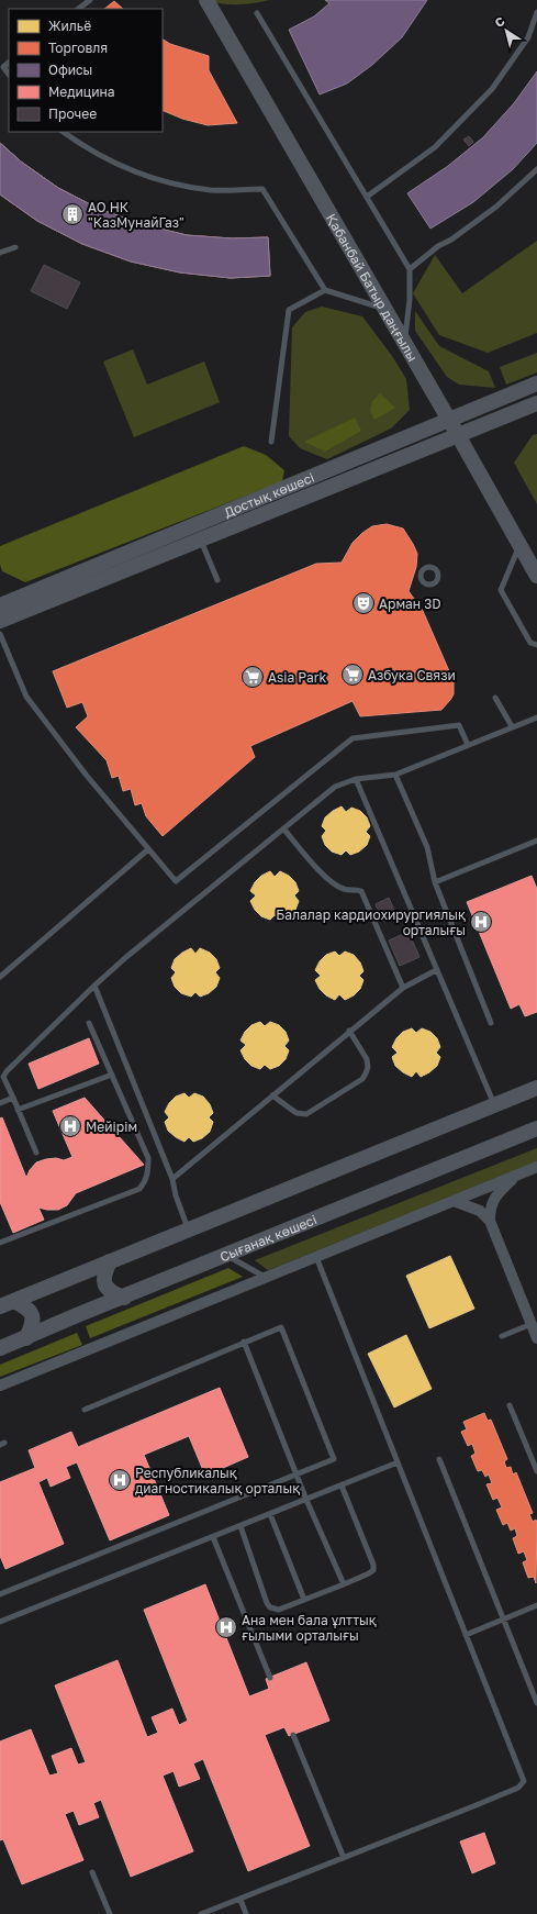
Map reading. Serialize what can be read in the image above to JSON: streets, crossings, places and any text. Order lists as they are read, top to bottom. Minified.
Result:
{"streets":{"main road":["Қабанбай Батыр даңғылы","Достық көшесі","Сығанақ көшесі"]},"crossings":[["Қабанбай Батыр даңғылы","Достық көшесі"]],"places":{"building":["АО НК \"КазМунайГаз\""],"theatre":["Арман 3D"],"supermarket":["Азбука Связи","Asia Park"],"hospital":["Балалар кардиохирургиялық орталығы","Мейірім","Республикалық диагностикалық орталық","Ана мен бала ұлттық ғылыми орталығы"]},"legend":["Жильё","Торговля","Офисы","Медицина","Прочее"],"north":"top left"}
